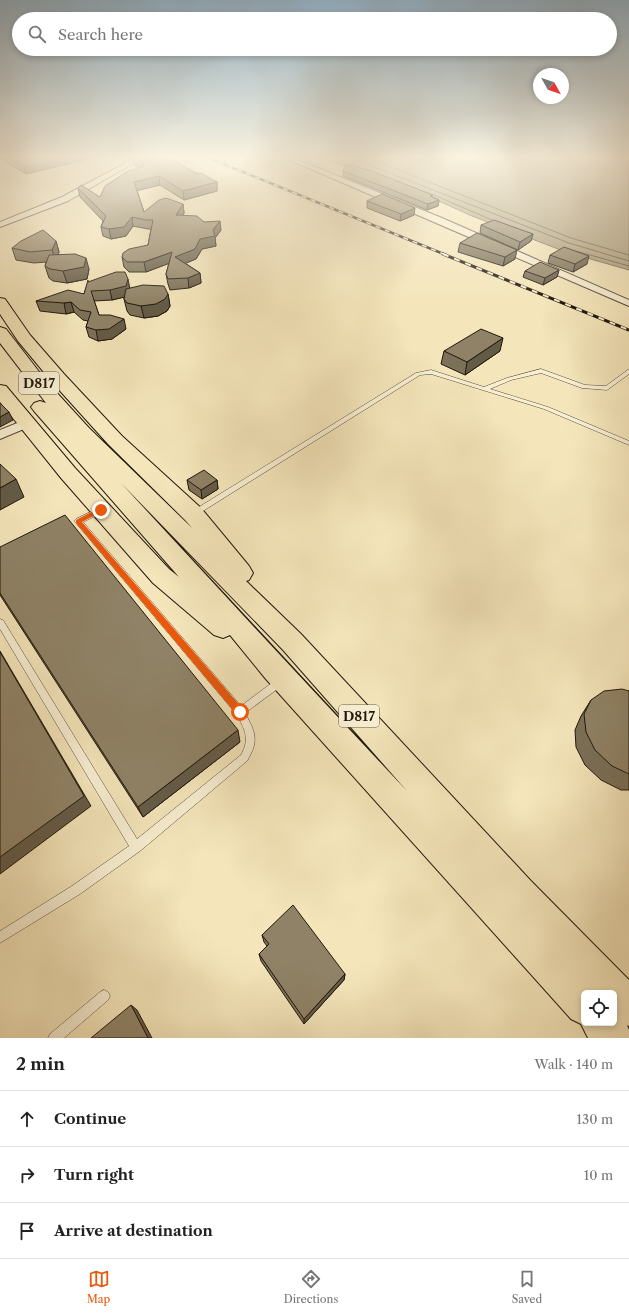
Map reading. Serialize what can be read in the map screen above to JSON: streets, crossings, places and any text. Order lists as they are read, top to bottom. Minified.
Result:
{"streets":{"highway":["D817"]},"north":"bottom right","page":{"search":"Search here","heading":["2 min","Walk · 140 m"],"list":[["Continue","130 m"],["Turn right","10 m"],"Arrive at destination"],"nav":["Map","Directions","Saved"]}}
